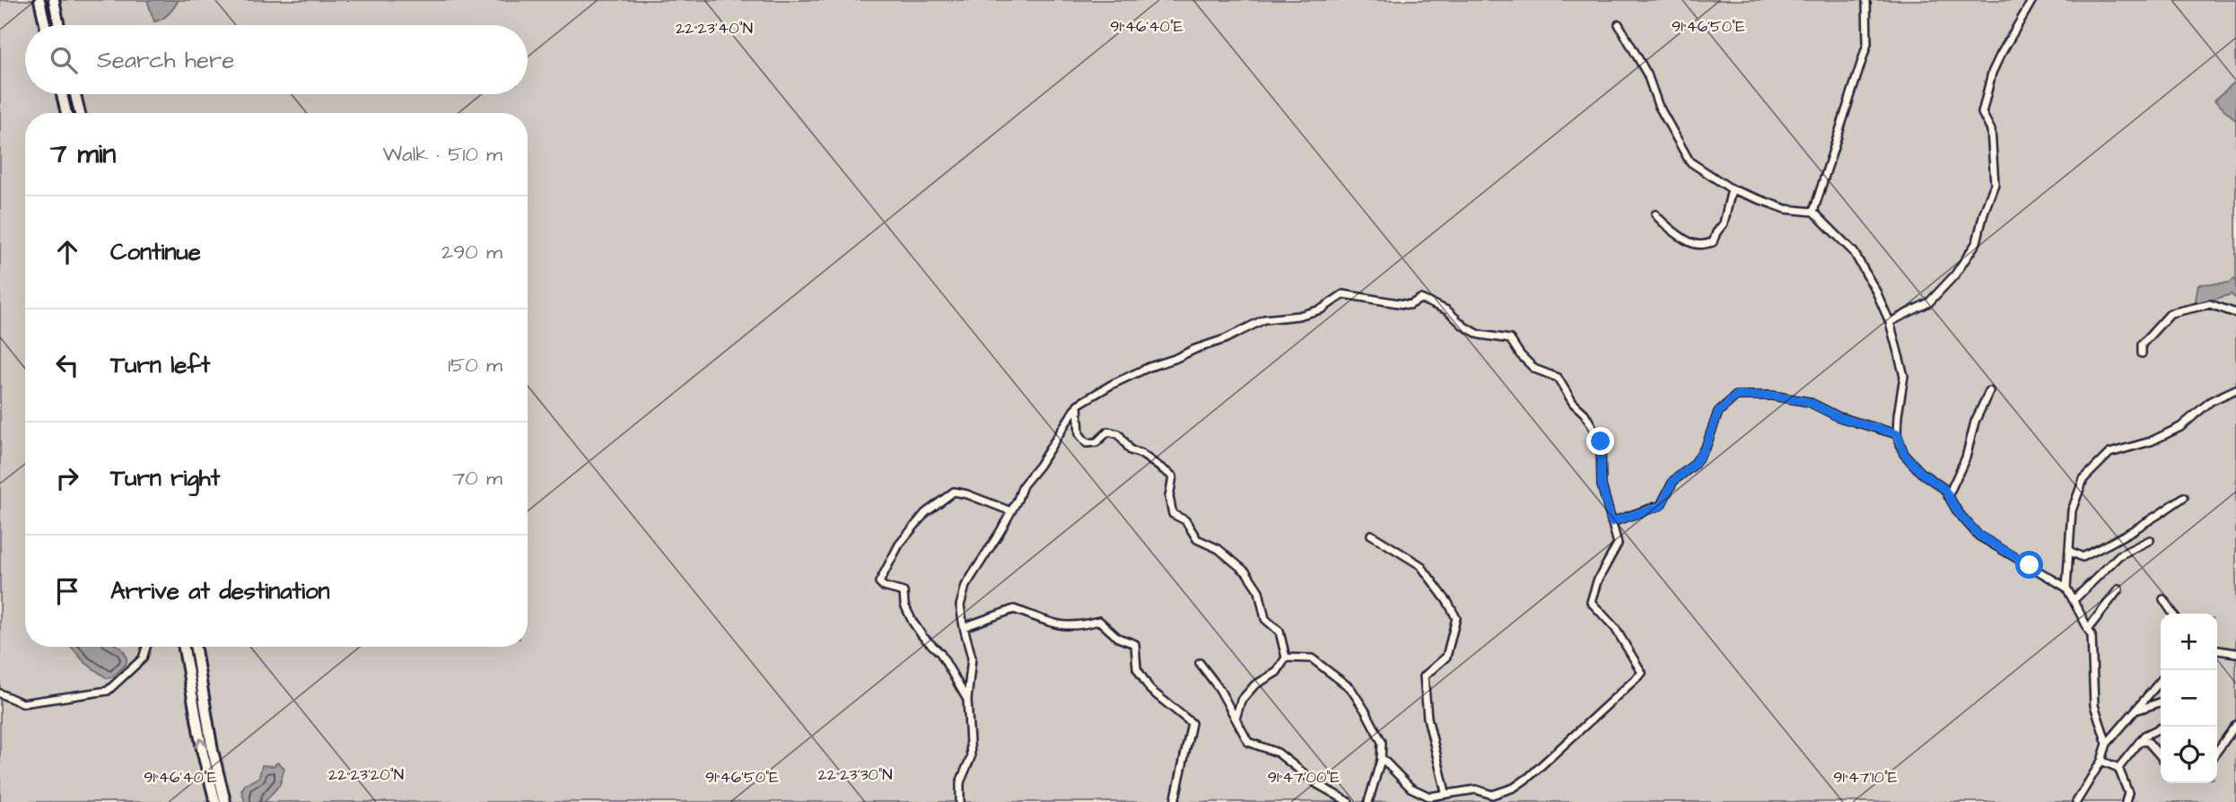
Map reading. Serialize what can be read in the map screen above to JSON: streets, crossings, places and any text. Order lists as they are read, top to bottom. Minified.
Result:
{"page":{"search":"Search here","heading":["7 min","Walk · 510 m"],"list":[["Continue","290 m"],["Turn left","150 m"],["Turn right","70 m"],"Arrive at destination"],"map_buttons":["+","−"]},"coordinates":["91°46'40\"E","91°46'50\"E","22°23'40\"N","22°23'20\"N","22°23'30\"N","91°47'00\"E","91°47'10\"E"]}
